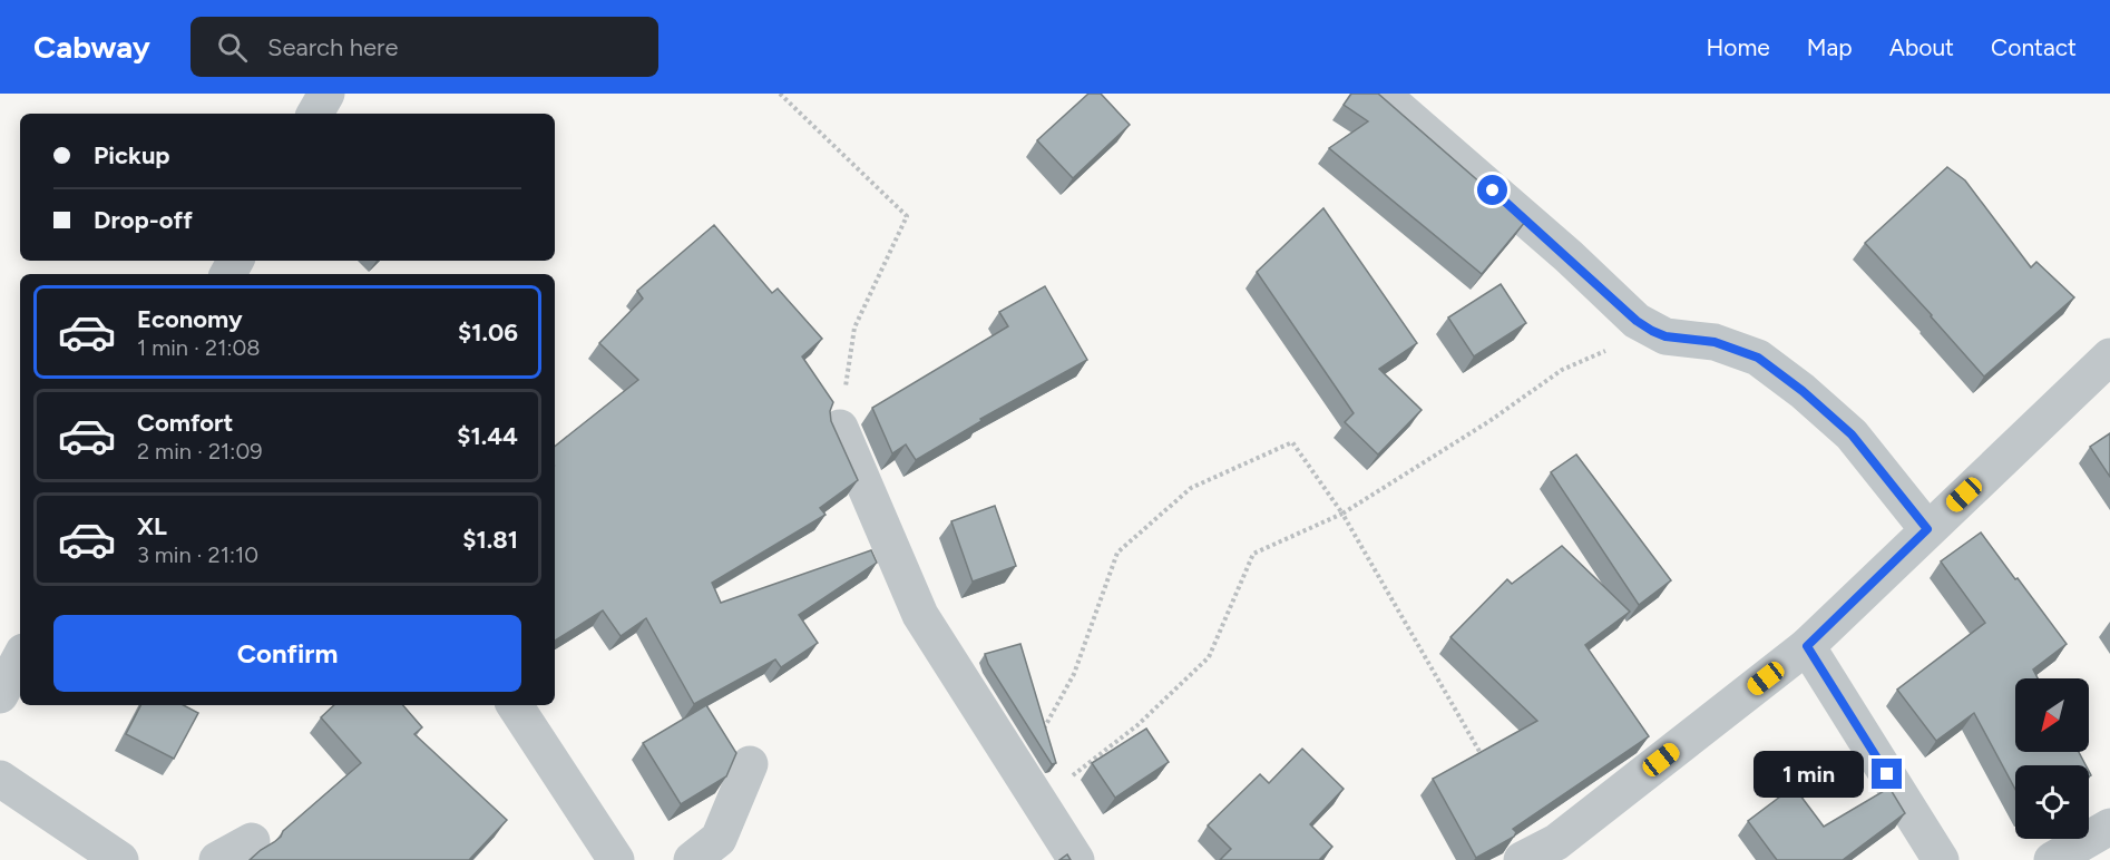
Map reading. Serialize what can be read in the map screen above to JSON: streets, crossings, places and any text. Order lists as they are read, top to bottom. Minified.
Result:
{"north":"bottom left","page":{"header":"Cabway","search":"Search here","nav":["Home","Map","About","Contact"],"banner":["Pickup","Drop-off"],"list":[{"name":"Economy","note":"1 min · 21:08","value":"$1.06"},{"name":"Comfort","note":"2 min · 21:09","value":"$1.44"},{"name":"XL","note":"3 min · 21:10","value":"$1.81"}],"buttons":"Confirm","bubble":"1 min"}}
